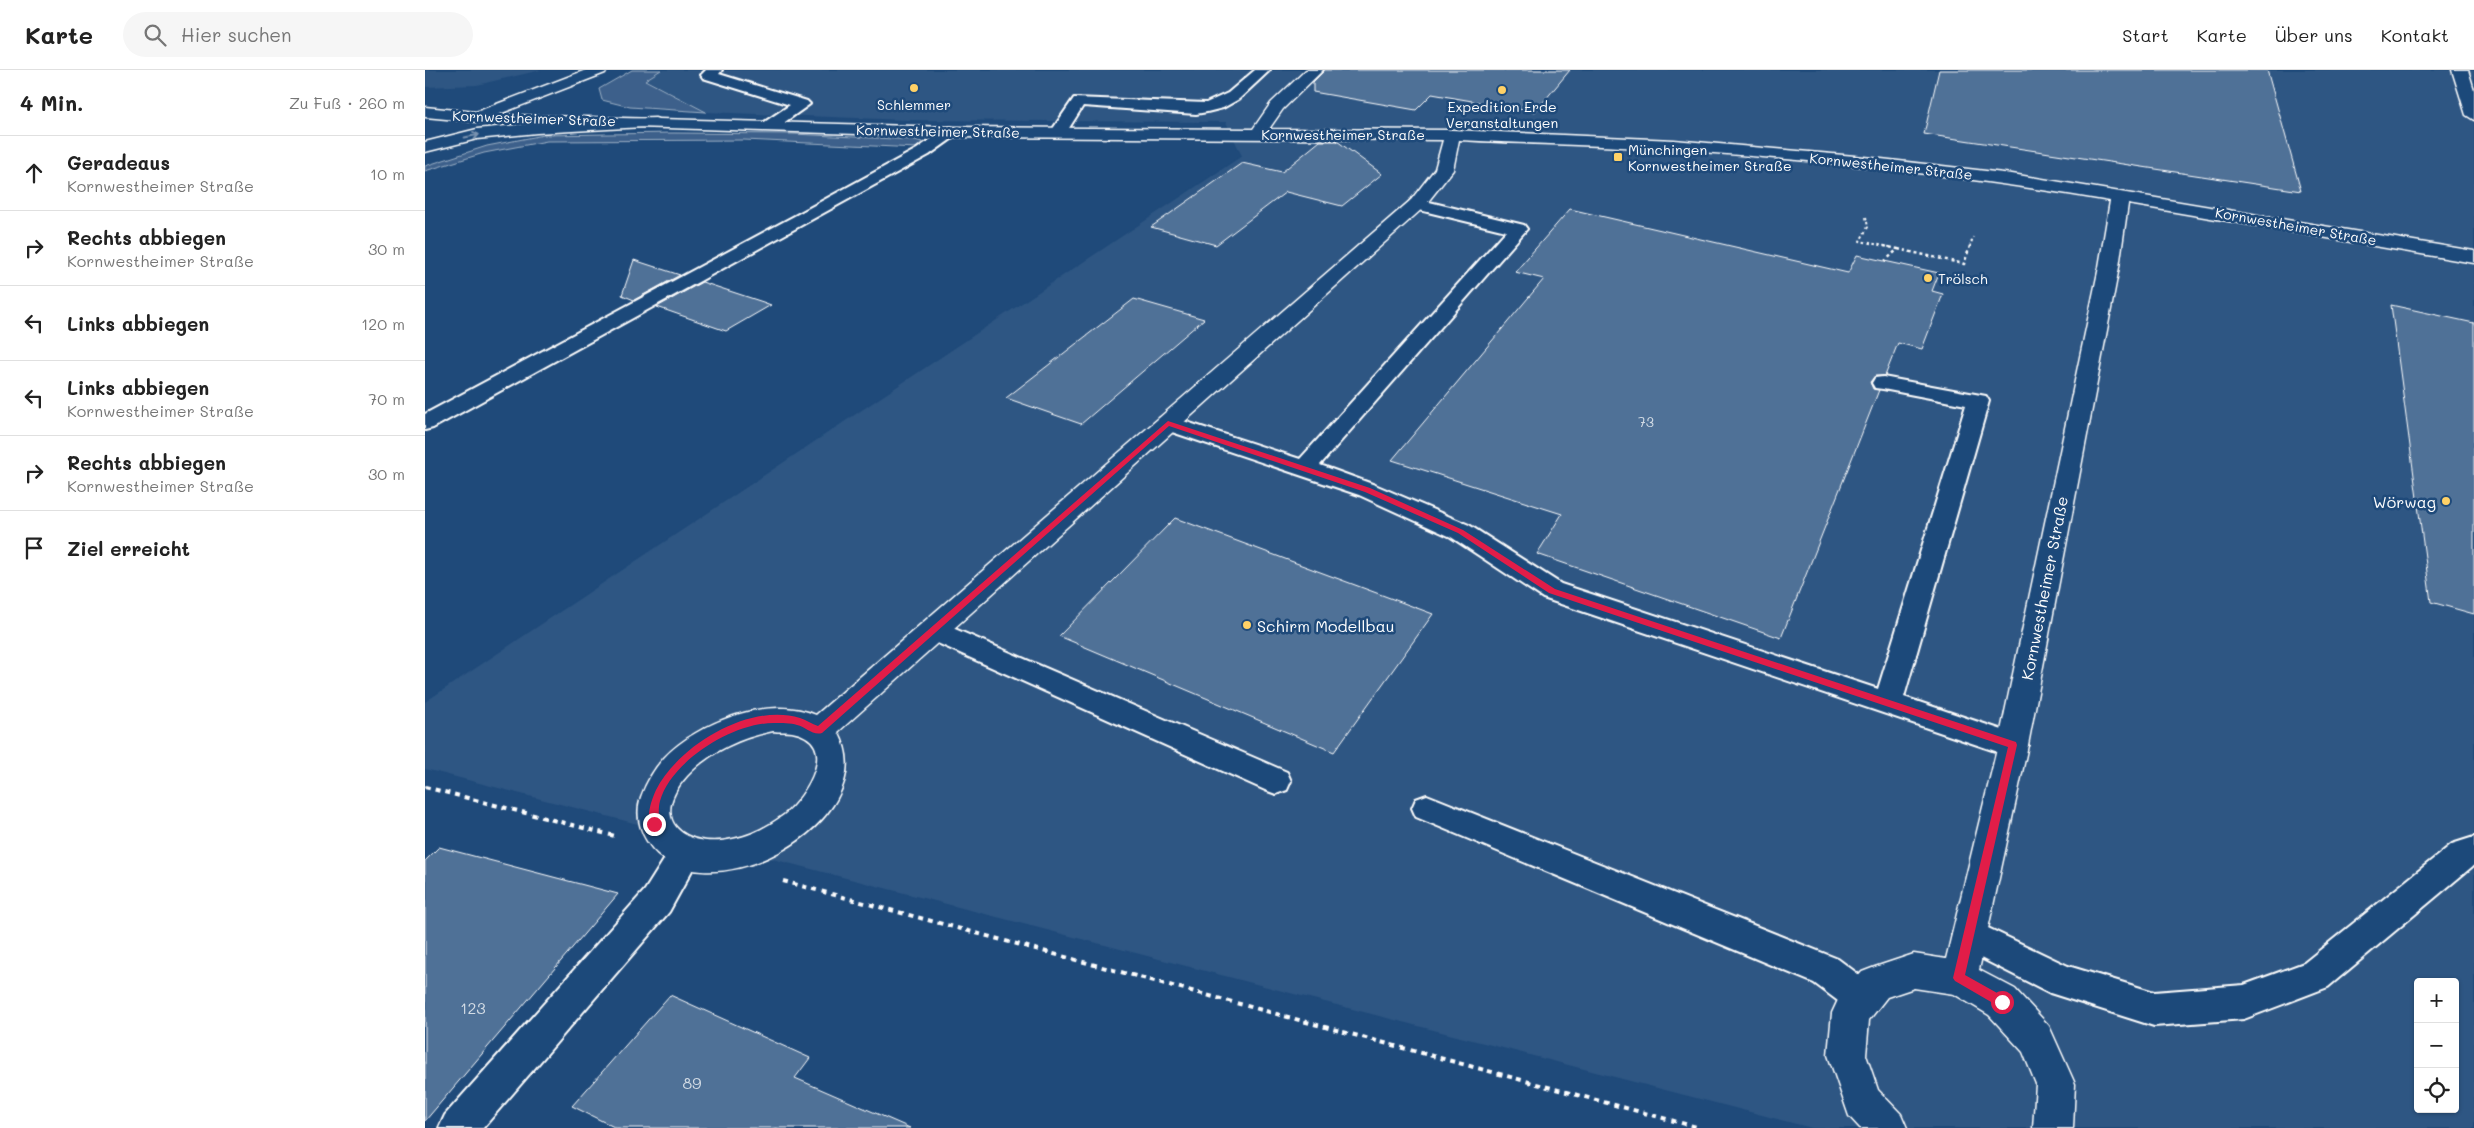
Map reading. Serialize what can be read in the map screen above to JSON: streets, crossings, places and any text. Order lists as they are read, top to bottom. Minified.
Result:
{"streets":{"main road":["Kornwestheimer Straße"]},"places":{"other":["Schlemmer","Expedition Erde Veranstaltungen","Trölsch","Wörwag","Schirm Modellbau"],"transit":["Münchingen Kornwestheimer Straße"]},"house_numbers":["73","123","89"],"page":{"header":"Karte","search":"Hier suchen","nav":["Start","Karte","Über uns","Kontakt"],"heading":["4 Min.","Zu Fuß · 260 m"],"list":[["Geradeaus","Kornwestheimer Straße","10 m"],["Rechts abbiegen","Kornwestheimer Straße","30 m"],["Links abbiegen","120 m"],["Links abbiegen","Kornwestheimer Straße","70 m"],["Rechts abbiegen","Kornwestheimer Straße","30 m"],"Ziel erreicht"],"map_buttons":["+","−"]}}
